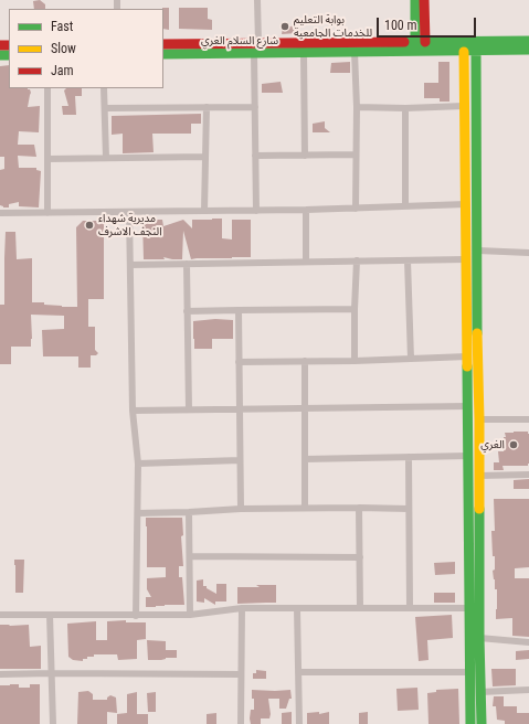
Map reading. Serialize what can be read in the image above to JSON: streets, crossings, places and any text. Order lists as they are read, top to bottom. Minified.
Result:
{"streets":{"street":["شارع السلام الغري"]},"places":["بوابة التعليم للخدمات الجامعية","مديرية شهداء النجف الاشرف","الغري"],"legend":["Fast","Slow","Jam"],"scale_bar":"100 m"}
